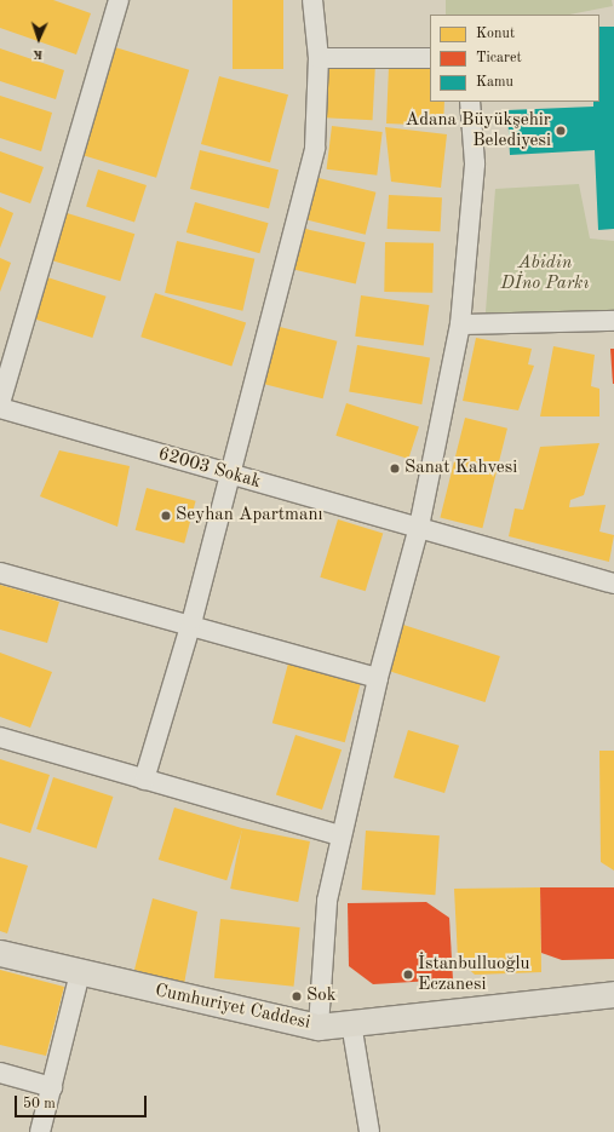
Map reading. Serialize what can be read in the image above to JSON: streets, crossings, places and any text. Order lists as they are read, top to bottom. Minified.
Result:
{"streets":{"main road":["Cumhuriyet Caddesi"],"street":["62003 Sokak"]},"parks":["Abidin Dİno Parkı"],"places":["Adana Büyükşehir Belediyesi","Sanat Kahvesi","Seyhan Apartmanı","İstanbulluoğlu Eczanesi","Sok"],"legend":["Konut","Ticaret","Kamu"],"scale_bar":"50 m","north":"bottom"}
